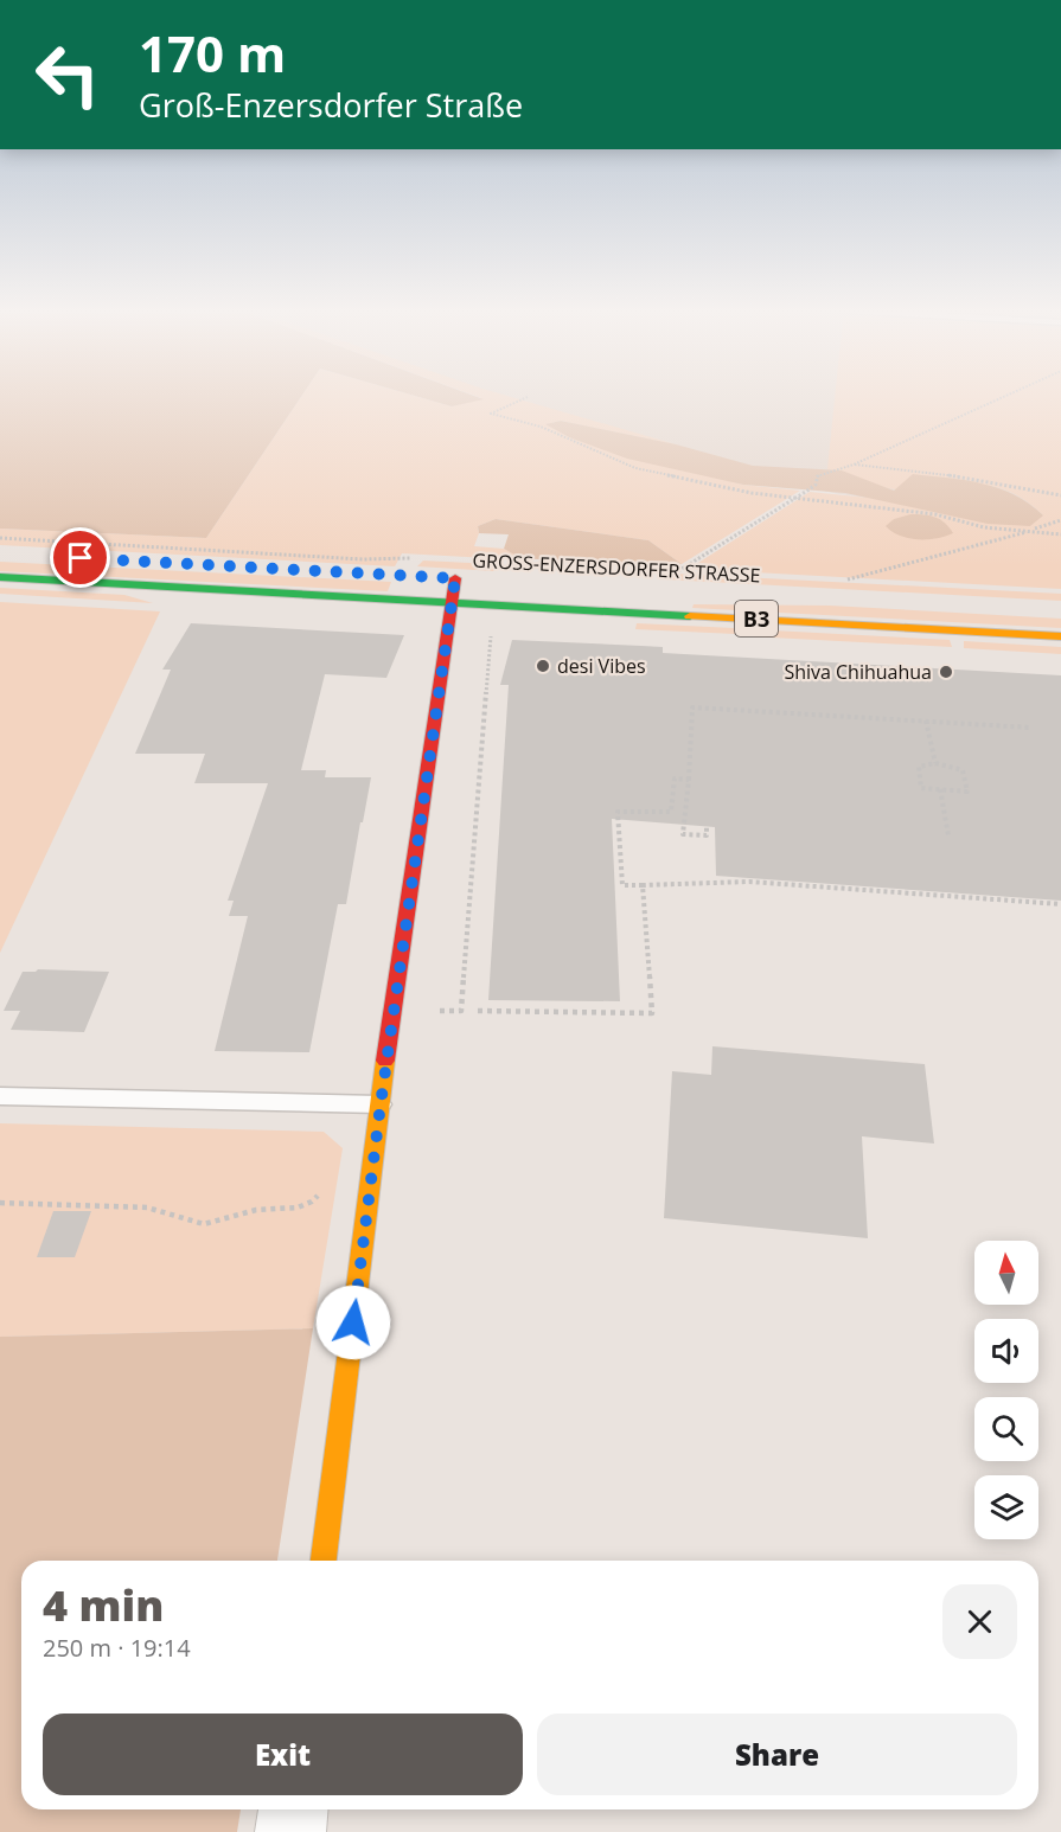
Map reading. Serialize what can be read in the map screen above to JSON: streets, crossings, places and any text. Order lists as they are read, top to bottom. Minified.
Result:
{"streets":{"main road":["GROSS-ENZERSDORFER STRASSE","B3"]},"places":["desi Vibes","Shiva Chihuahua"],"north":"top","page":{"turn":["170 m","Groß-Enzersdorfer Straße"],"heading":["4 min","250 m · 19:14"],"buttons":["Exit","Share"]}}
